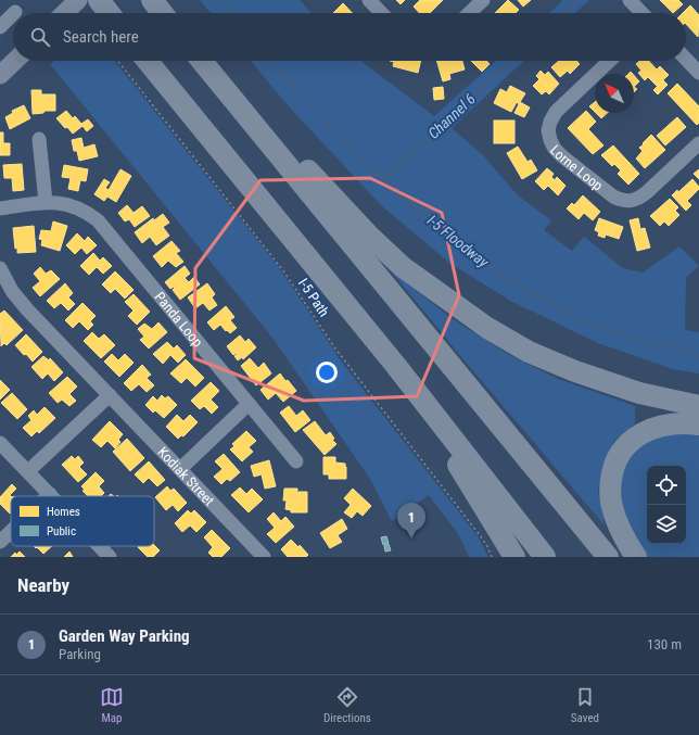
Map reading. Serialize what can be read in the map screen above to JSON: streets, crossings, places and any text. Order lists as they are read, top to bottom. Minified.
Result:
{"streets":{"street":["Lorne Loop","Panda Loop","Kodiak Street"],"path":["I-5 Path"]},"water":["Channel 6","I-5 Floodway"],"legend":["Homes","Public"],"north":"top left","page":{"search":"Search here","pins":"1","heading":"Nearby","list":[{"mark":"1","name":"Garden Way Parking","note":"Parking","value":"130 m"}],"nav":["Map","Directions","Saved"]}}
